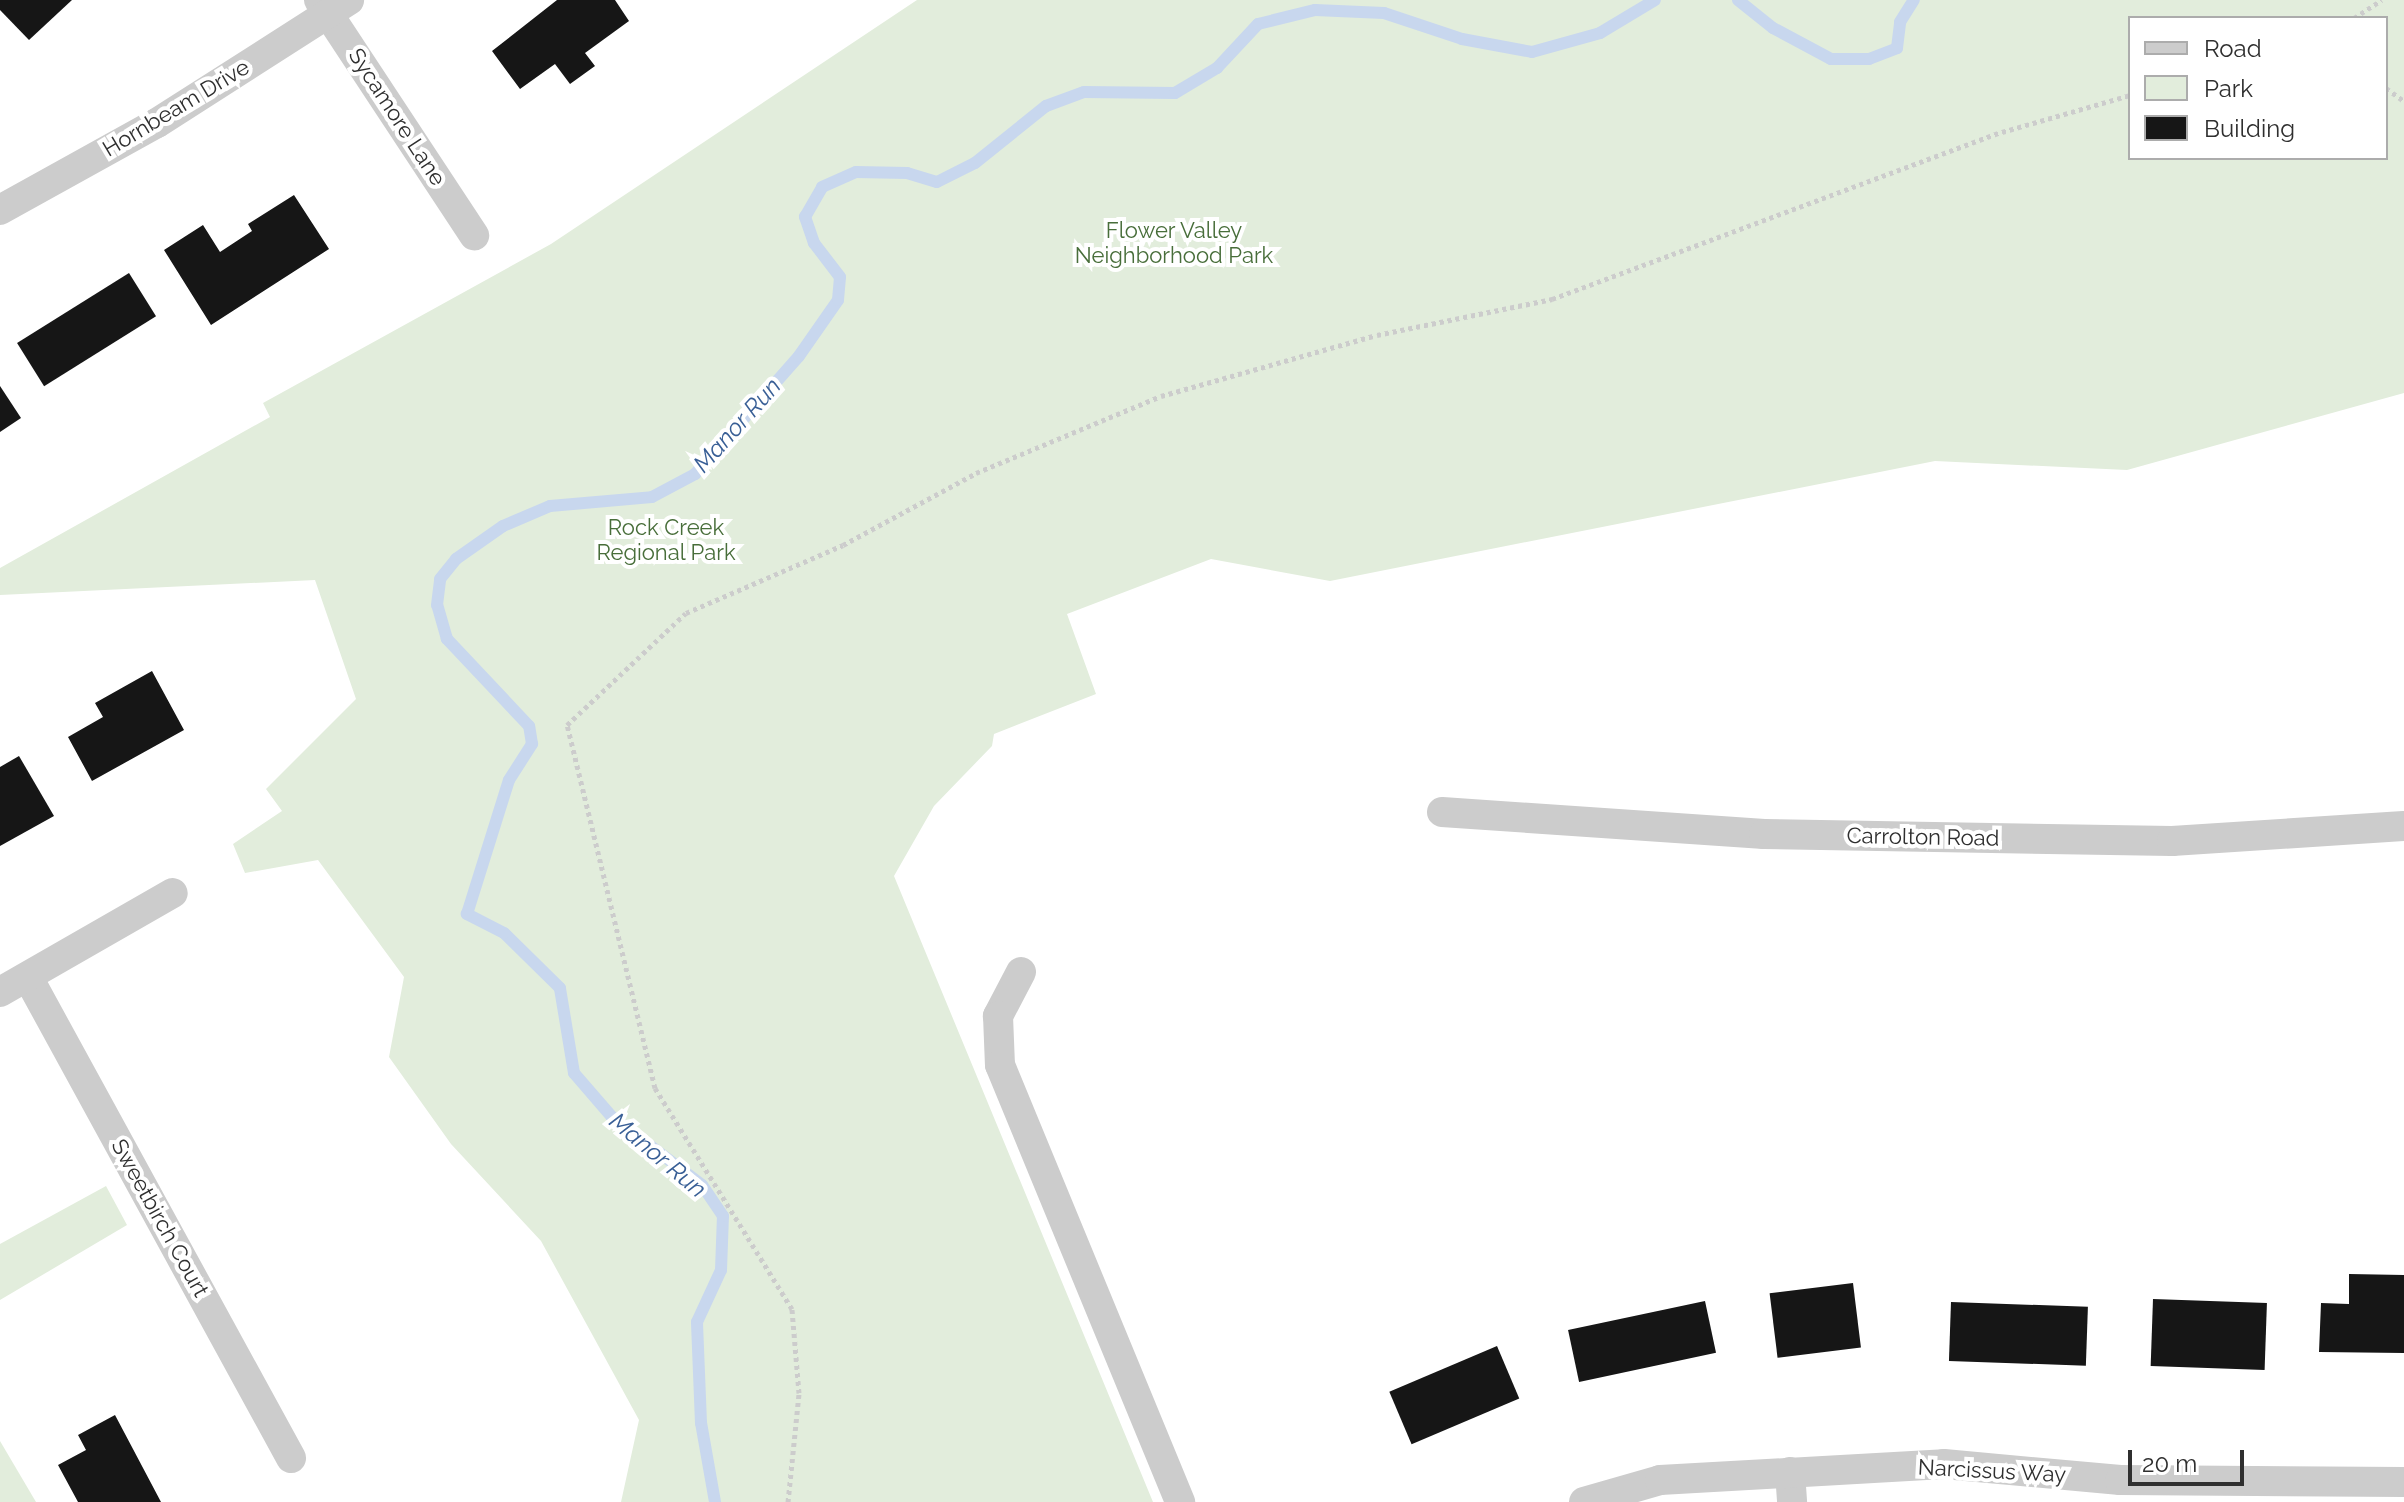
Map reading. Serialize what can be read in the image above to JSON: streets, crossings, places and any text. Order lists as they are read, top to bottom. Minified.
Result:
{"streets":{"street":["Hornbeam Drive","Sycamore Lane","Carrolton Road","Sweetbirch Court","Narcissus Way"]},"crossings":[["Hornbeam Drive","Sycamore Lane"]],"water":["Manor Run"],"parks":["Flower Valley Neighborhood Park","Rock Creek Regional Park"],"legend":["Road","Park","Building"],"scale_bar":"20 m"}
